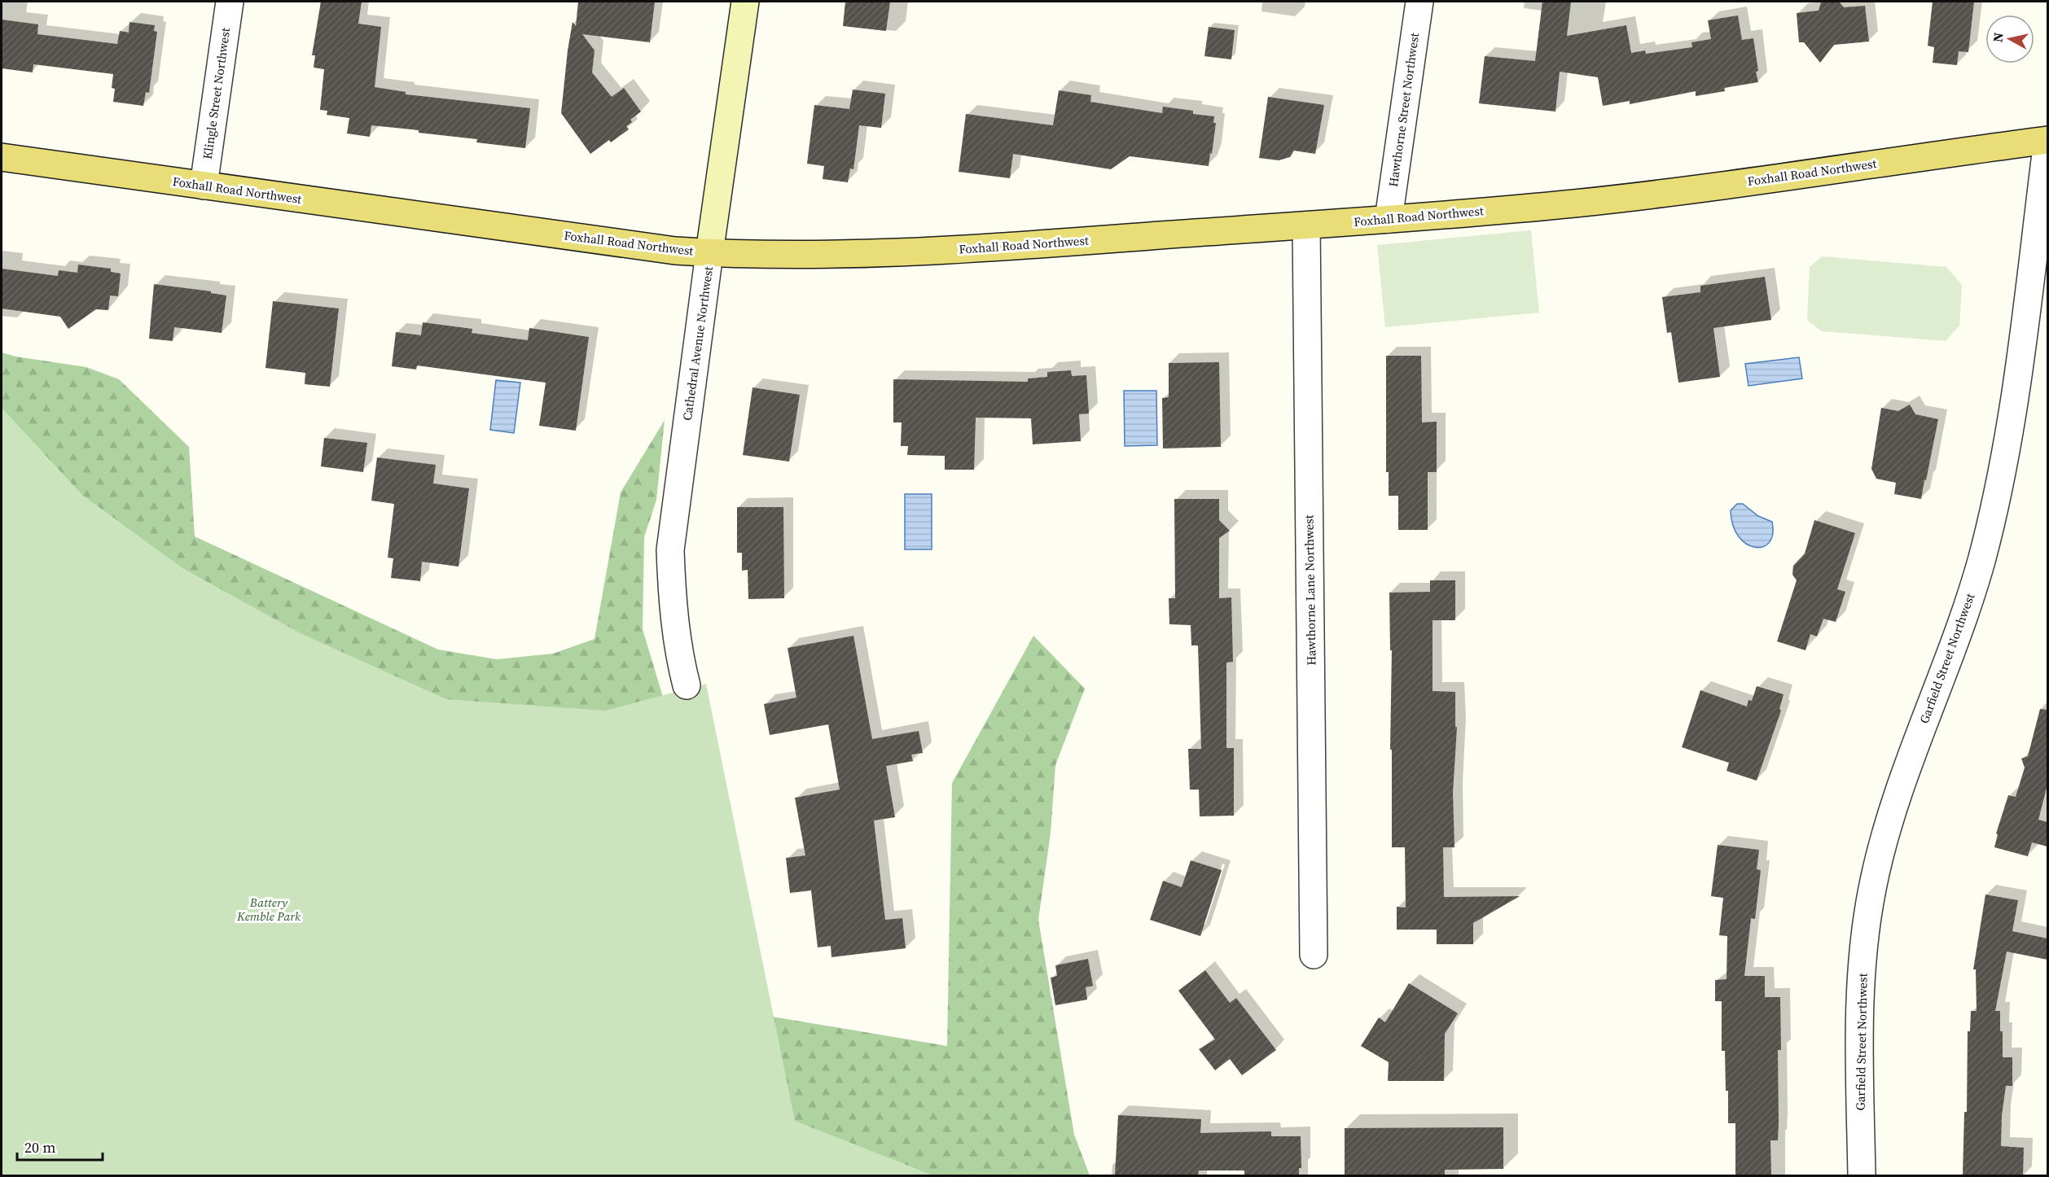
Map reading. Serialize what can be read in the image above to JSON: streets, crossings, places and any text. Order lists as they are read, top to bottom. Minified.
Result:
{"streets":{"main road":["Foxhall Road Northwest"],"street":["Klingle Street Northwest","Hawthorne Street Northwest","Cathedral Avenue Northwest","Hawthorne Lane Northwest","Garfield Street Northwest"]},"crossings":[["Klingle Street Northwest","Foxhall Road Northwest"],["Hawthorne Street Northwest","Foxhall Road Northwest"],["Foxhall Road Northwest","Cathedral Avenue Northwest"],["Foxhall Road Northwest","Hawthorne Lane Northwest"],["Foxhall Road Northwest","Garfield Street Northwest"]],"parks":["Battery Kemble Park"],"scale_bar":"20 m","north":"left"}
